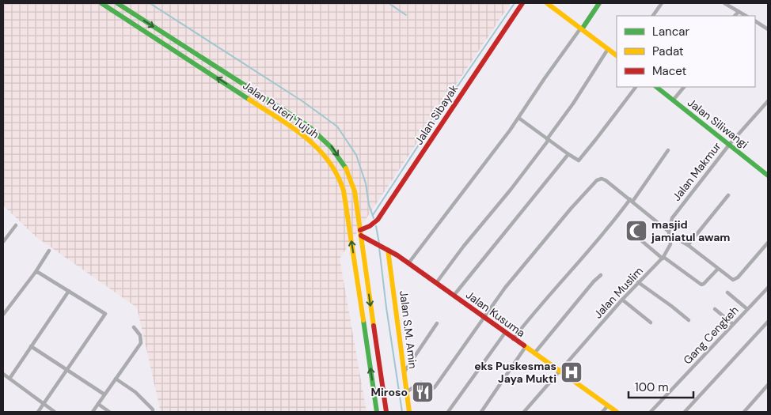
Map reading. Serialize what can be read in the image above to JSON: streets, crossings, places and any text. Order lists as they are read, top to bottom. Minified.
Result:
{"streets":{"main road":["Jalan Puteri Tujuh","Jalan Sibayak","Jalan Siliwangi","Jalan Kusuma","Jalan S.M. Amin"],"street":["Jalan Makmur","Jalan Muslim","Gang Cengkeh"]},"crossings":[["Jalan Puteri Tujuh","Jalan Sibayak"],["Jalan Puteri Tujuh","Jalan Kusuma"],["Jalan Siliwangi","Jalan Makmur"],["Jalan Makmur","Jalan Muslim"],["Jalan Muslim","Jalan Kusuma"],["Jalan Kusuma","Jalan S.M. Amin"]],"places":{"mosque":["masjid jamiatul awam"],"hospital":["eks Puskesmas Jaya Mukti"],"restaurant":["Miroso"]},"legend":["Lancar","Padat","Macet"],"scale_bar":"100 m"}
